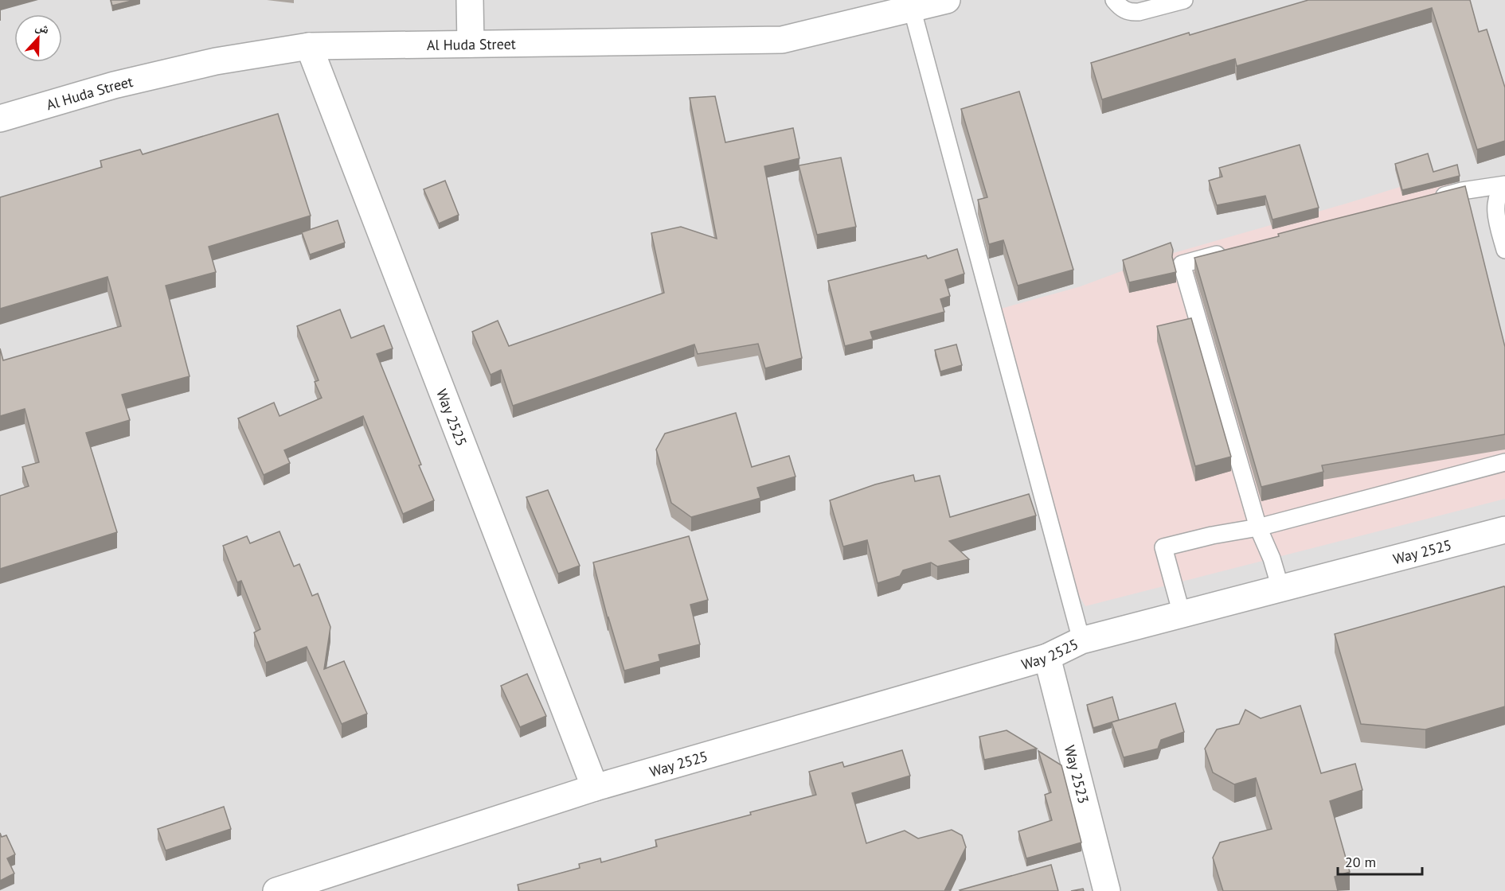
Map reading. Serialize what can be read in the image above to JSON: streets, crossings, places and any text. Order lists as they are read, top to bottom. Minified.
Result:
{"streets":{"street":["Al Huda Street","Way 2525","Way 2523"]},"crossings":[["Al Huda Street","Way 2525"],["Way 2525","Way 2523"]],"scale_bar":"20 m","north":"top"}
